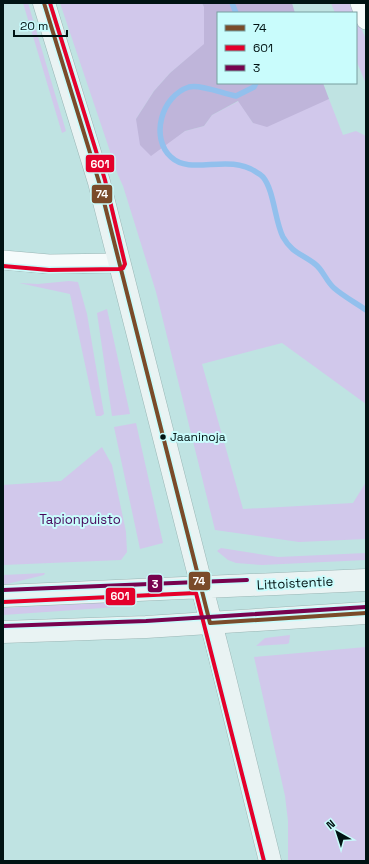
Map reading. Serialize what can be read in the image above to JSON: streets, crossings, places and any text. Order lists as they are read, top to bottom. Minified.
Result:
{"streets":{"main road":["Littoistentie"]},"parks":["Tapionpuisto"],"places":["Jaaninoja"],"lines":["transit line 74","transit line 601","transit line 3"],"legend":["74","601","3"],"scale_bar":"20 m","north":"top left"}
